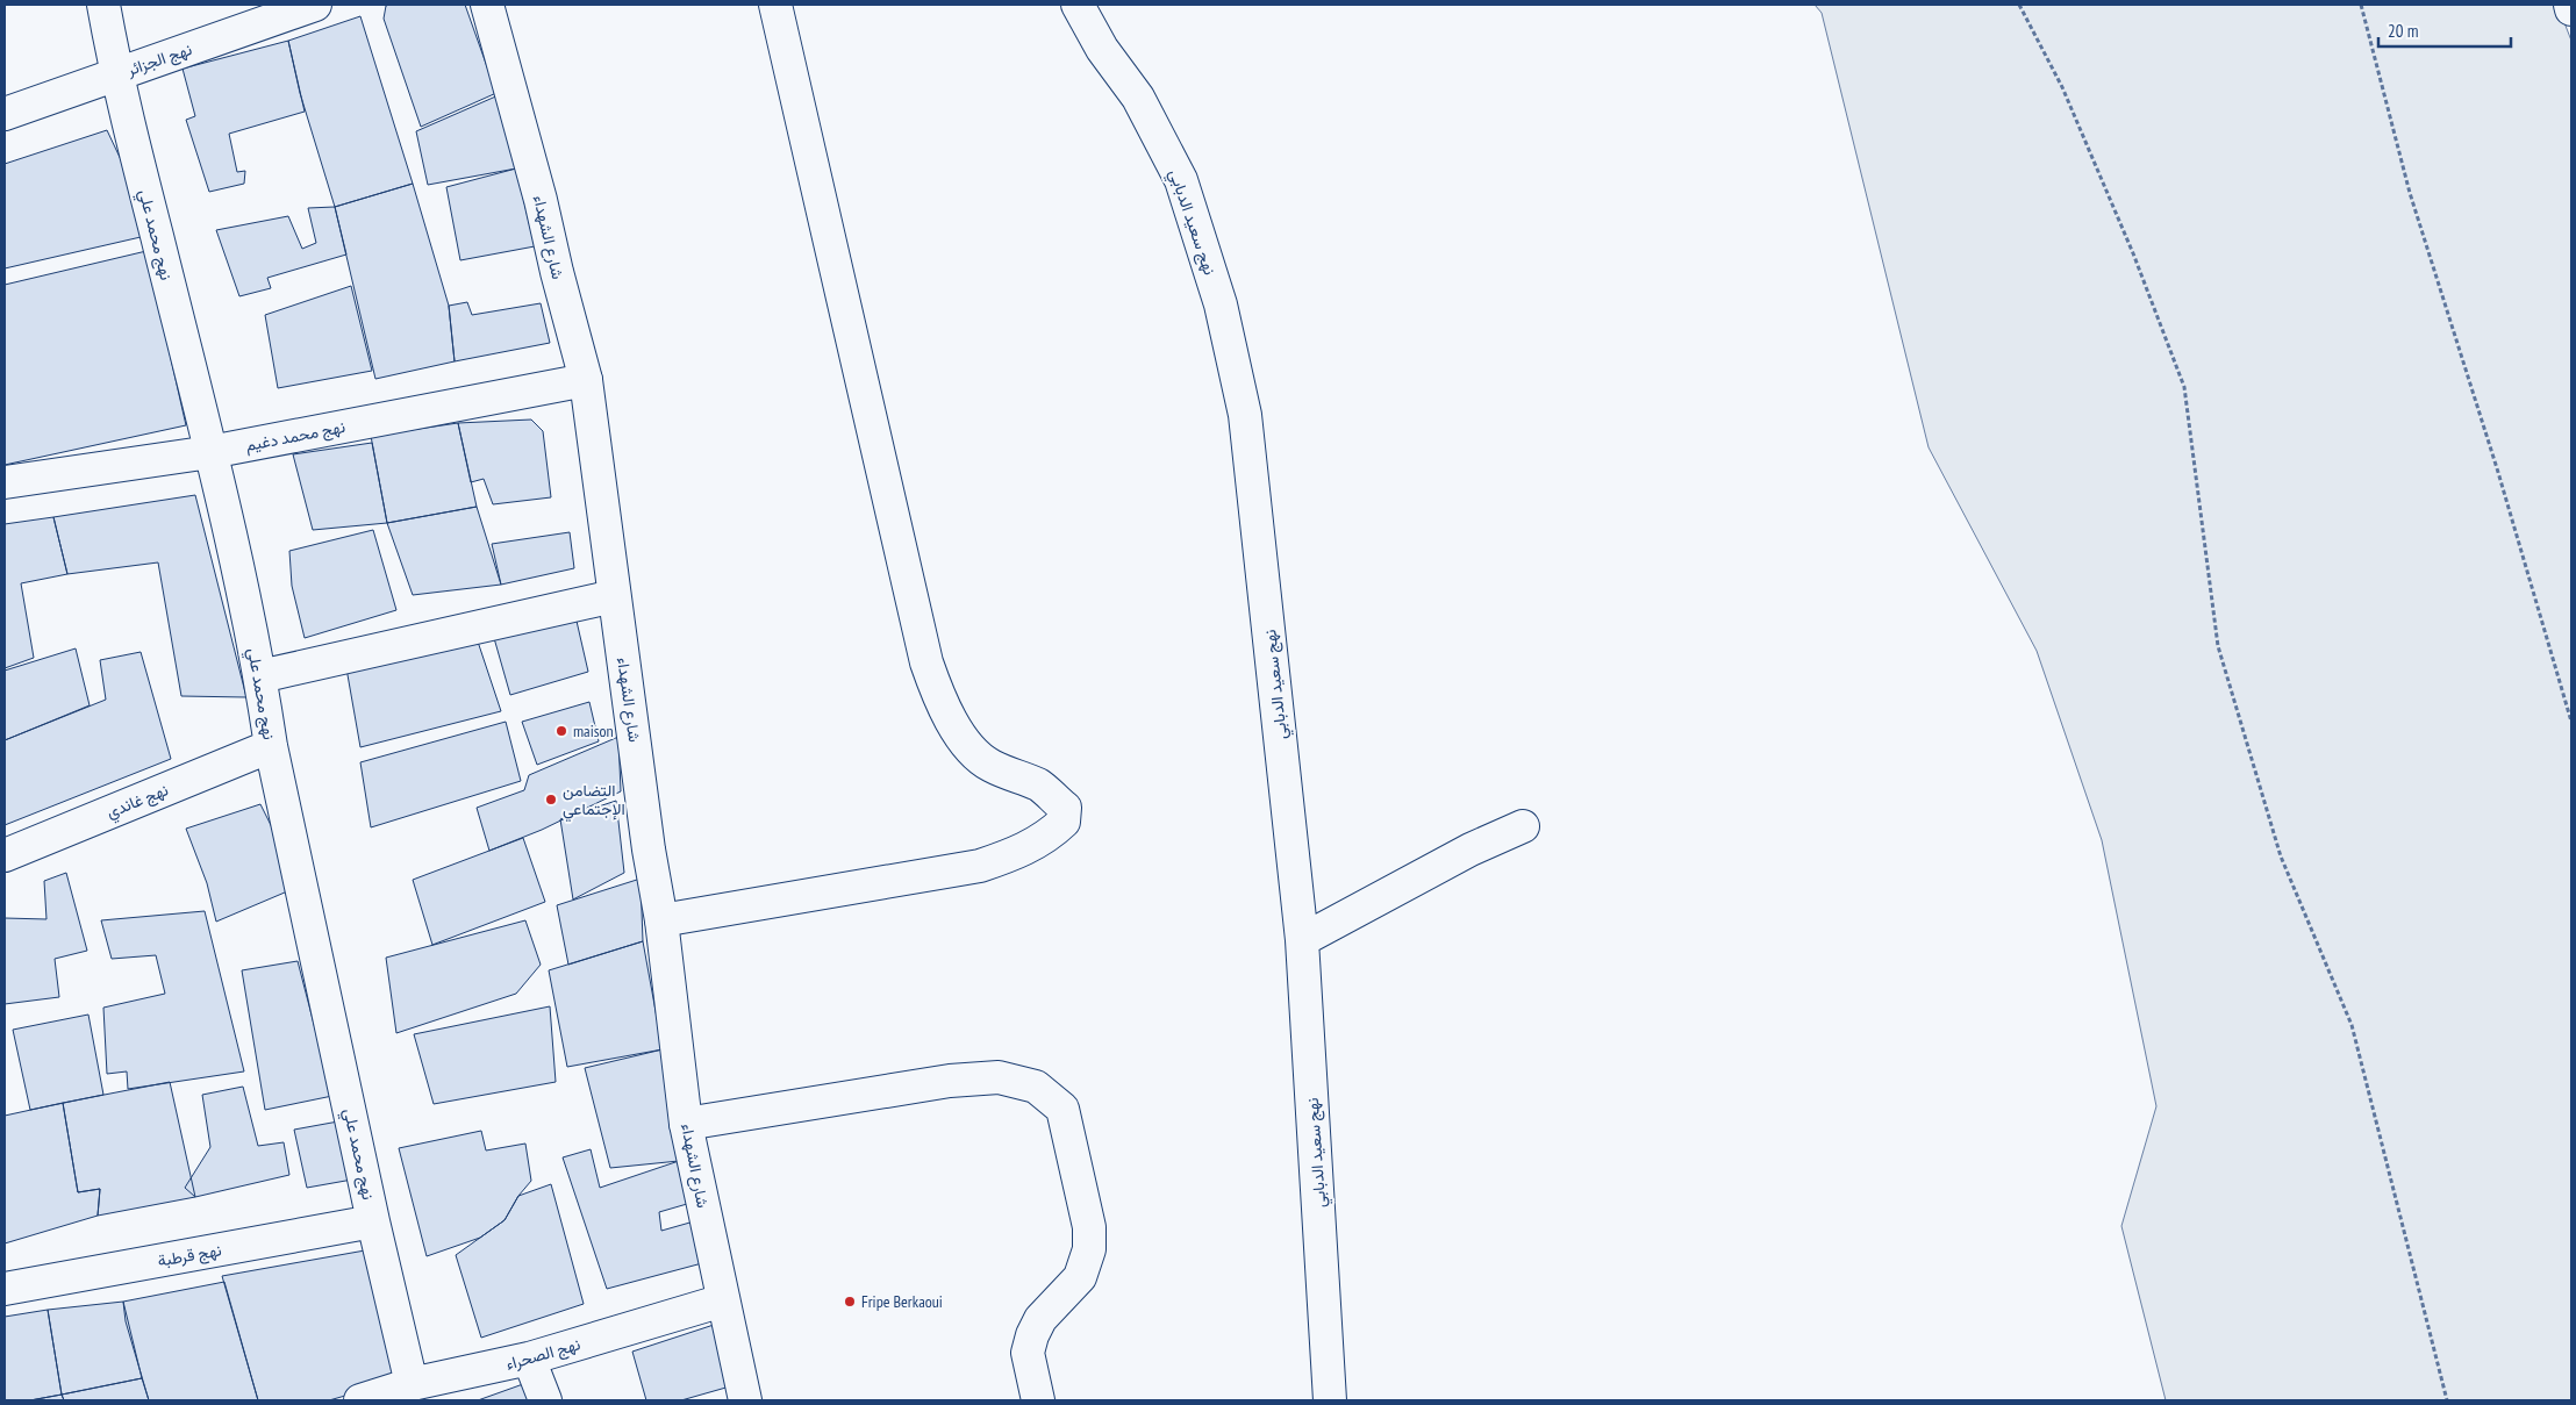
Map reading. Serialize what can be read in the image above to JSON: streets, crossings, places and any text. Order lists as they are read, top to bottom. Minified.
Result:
{"streets":{"street":["نهج الجزائر","نهج سعيد الدبابي","نهج محمد علي","شارع الشهداء","نهج محمد دغيم","نهج غاندي","نهج قرطبة","نهج الصحراء"]},"crossings":[["نهج الجزائر","نهج محمد علي"],["نهج محمد علي","نهج محمد دغيم"],["نهج محمد علي","نهج غاندي"],["نهج محمد علي","نهج قرطبة"],["نهج محمد علي","نهج الصحراء"],["شارع الشهداء","نهج محمد دغيم"],["شارع الشهداء","نهج الصحراء"]],"places":["maison","التضامن الإجتماعي","Fripe Berkaoui"],"scale_bar":"20 m"}
